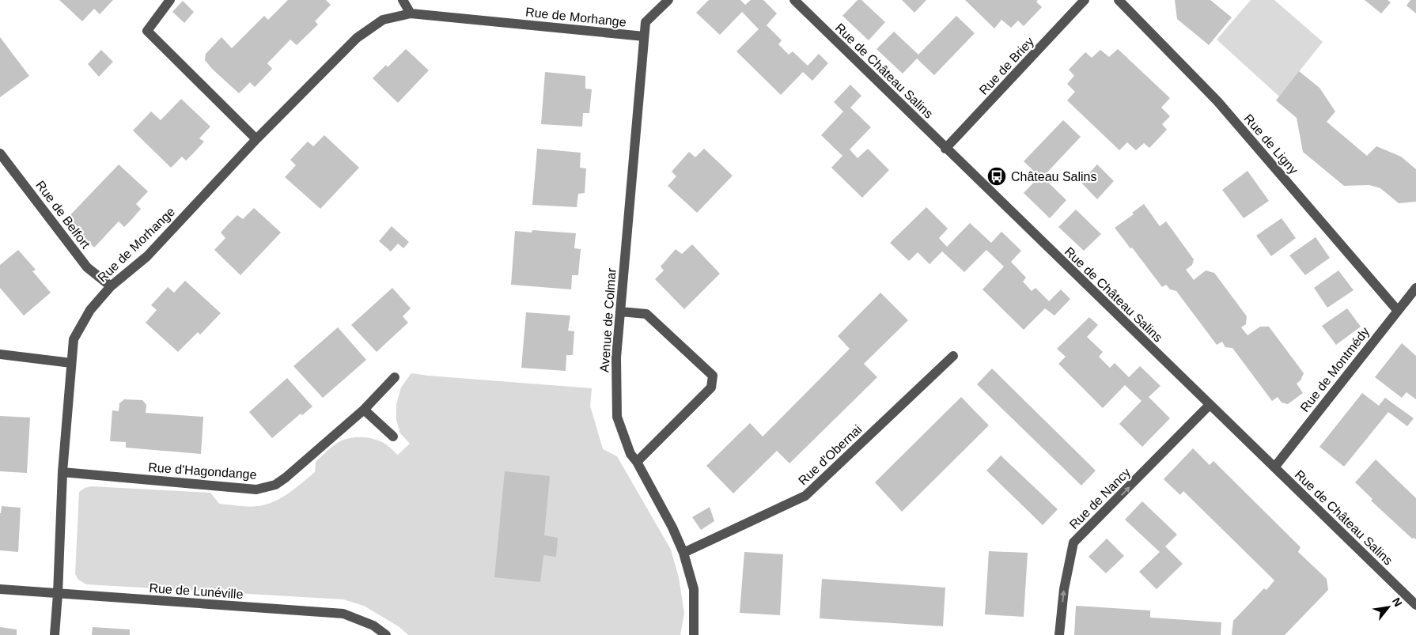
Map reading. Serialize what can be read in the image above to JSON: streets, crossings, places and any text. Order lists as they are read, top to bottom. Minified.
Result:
{"streets":{"street":["Rue de Morhange","Rue de Briey","Rue de Château Salins","Rue de Ligny","Rue de Belfort","Avenue de Colmar","Rue de Montmédy","Rue d'Obernai","Rue d'Hagondange","Rue de Nancy","Rue de Lunéville"]},"crossings":[["Rue de Morhange","Rue de Belfort"],["Rue de Morhange","Avenue de Colmar"],["Rue de Morhange","Rue d'Hagondange"],["Rue de Morhange","Rue de Lunéville"],["Rue de Briey","Rue de Château Salins"],["Rue de Château Salins","Rue de Montmédy"],["Rue de Château Salins","Rue de Nancy"],["Rue de Ligny","Rue de Montmédy"],["Avenue de Colmar","Rue d'Obernai"]],"one_way":["Rue de Nancy"],"places":{"bus stop":["Château Salins"]},"north":"top right"}
